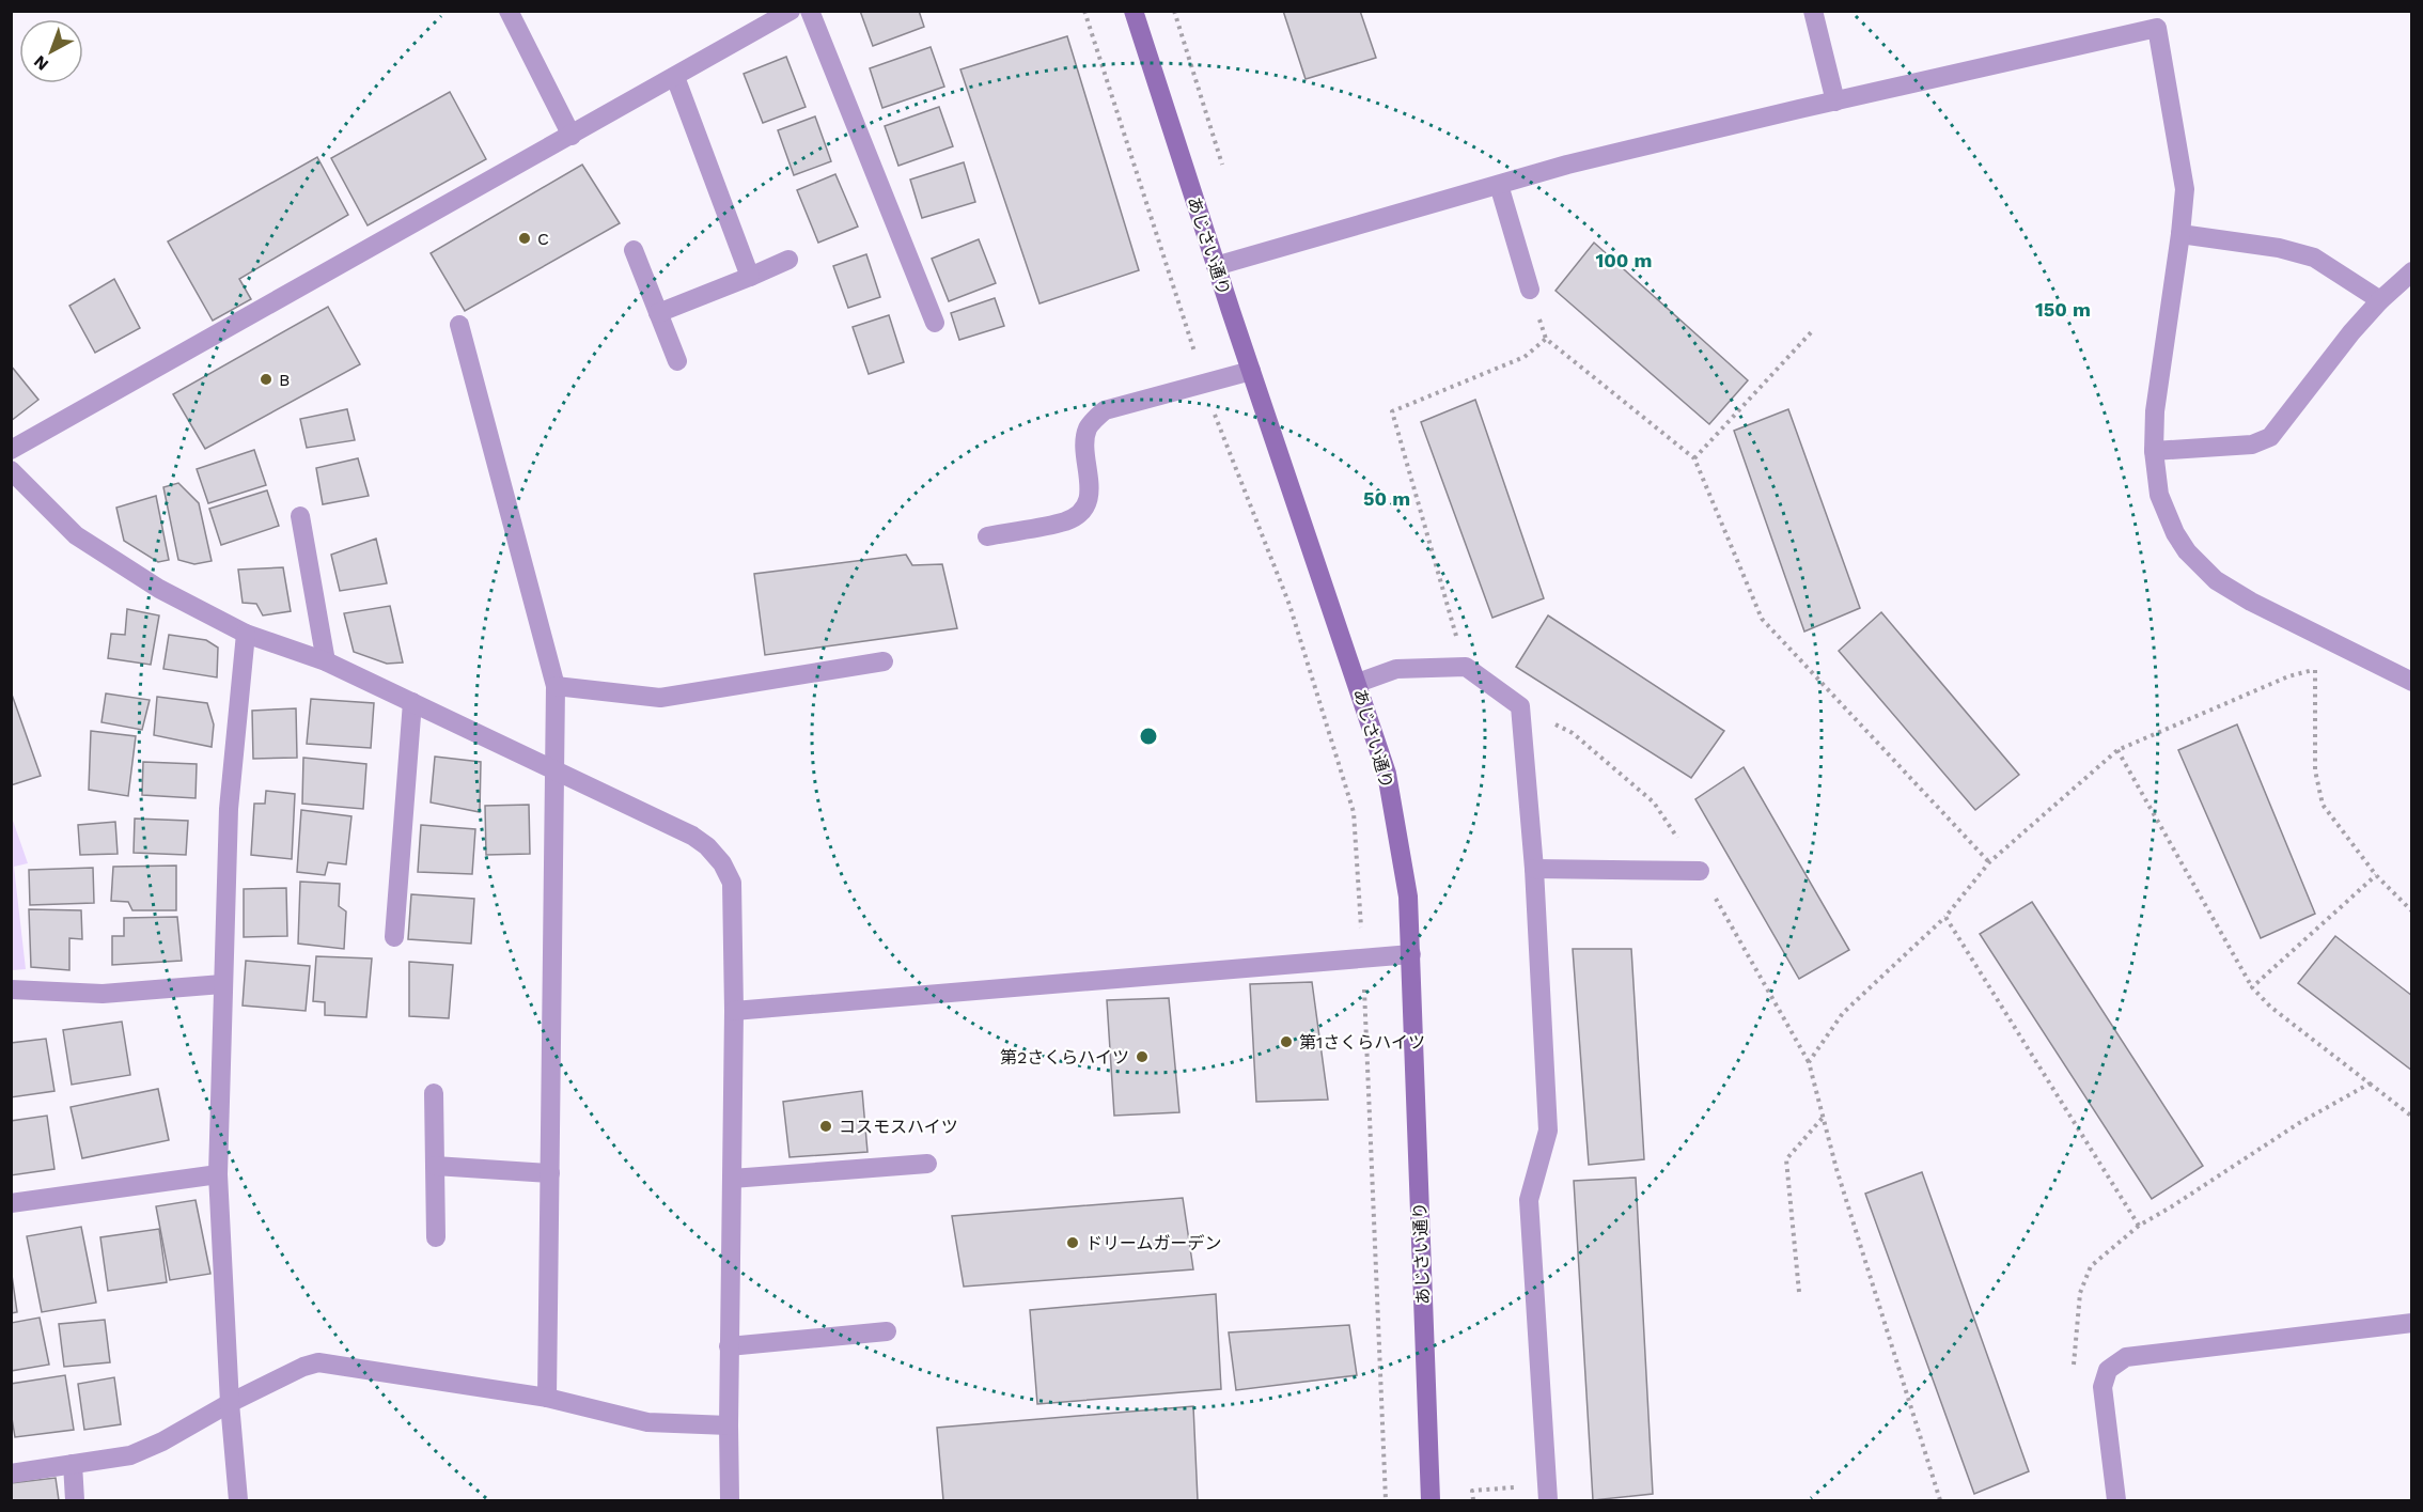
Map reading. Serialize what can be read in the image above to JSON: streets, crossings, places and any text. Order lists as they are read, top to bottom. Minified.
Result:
{"streets":{"street":["あじさい通り"]},"places":["C","B","第1さくらハイツ","第2さくらハイツ","コスモスハイツ","ドリームガーデン"],"north":"bottom left","rings":["100 m","150 m","50 m"]}
